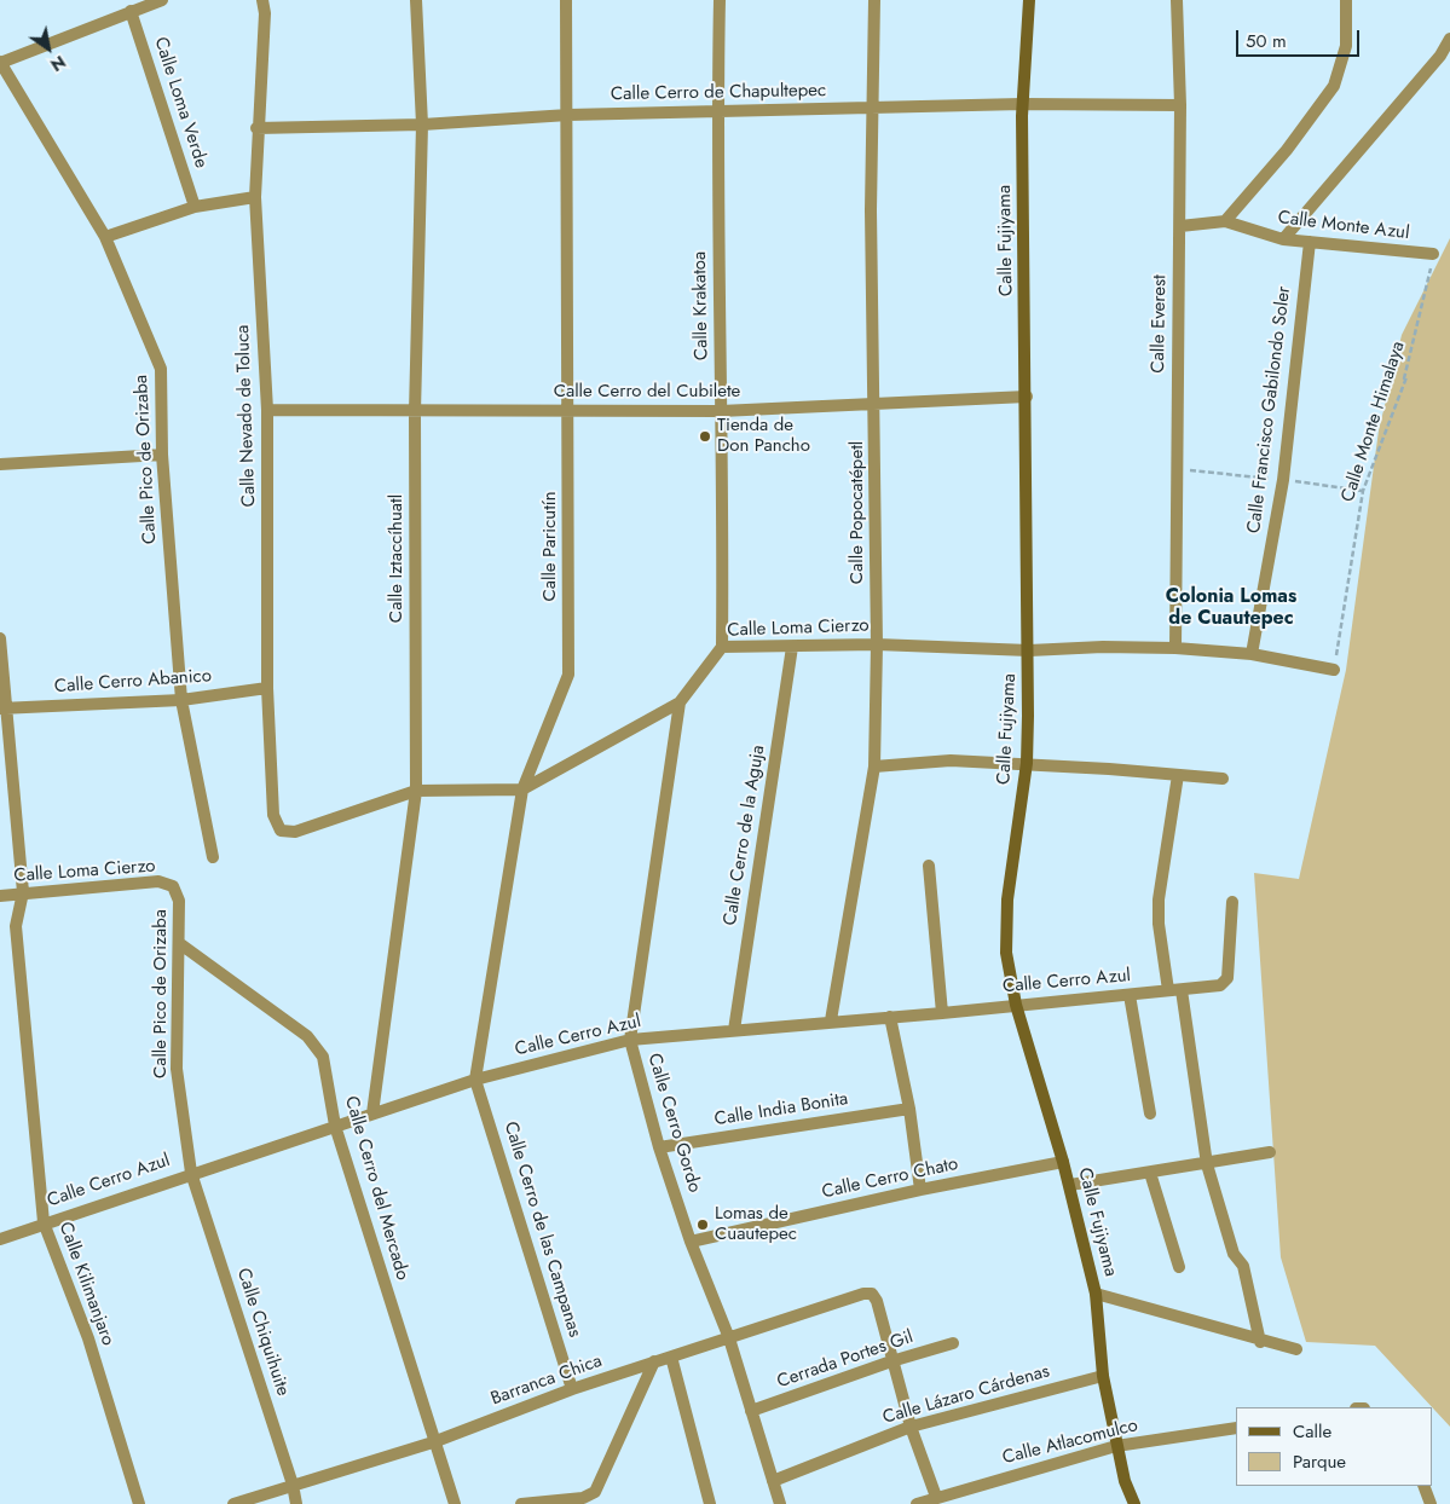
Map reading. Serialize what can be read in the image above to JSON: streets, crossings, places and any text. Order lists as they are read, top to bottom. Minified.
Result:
{"streets":{"street":["Calle Cerro de Chapultepec","Calle Loma Verde","Calle Monte Azul","Calle Fujiyama","Calle Krakatoa","Calle Everest","Calle Cerro del Cubilete","Calle Francisco Gabilondo Soler","Calle Nevado de Toluca","Calle Pico de Orizaba","Calle Popocatépetl","Calle Paricutín","Calle Iztaccíhuatl","Calle Loma Cierzo","Calle Cerro Abanico","Calle Cerro de la Aguja","Calle Cerro Azul","Calle India Bonita","Calle Cerro Gordo","Calle Cerro Chato","Calle Cerro del Mercado","Calle Cerro de las Campanas","Calle Kilimanjaro","Calle Chiquihuite","Cerrada Portes Gil","Barranca Chica","Calle Lázaro Cárdenas","Calle Atlacomulco"],"path":["Calle Monte Himalaya"]},"crossings":[["Calle Cerro de Chapultepec","Calle Fujiyama"],["Calle Cerro de Chapultepec","Calle Krakatoa"],["Calle Cerro de Chapultepec","Calle Everest"],["Calle Cerro de Chapultepec","Calle Nevado de Toluca"],["Calle Cerro de Chapultepec","Calle Popocatépetl"],["Calle Cerro de Chapultepec","Calle Paricutín"],["Calle Cerro de Chapultepec","Calle Iztaccíhuatl"],["Calle Monte Azul","Calle Everest"],["Calle Monte Azul","Calle Francisco Gabilondo Soler"],["Calle Monte Azul","Calle Monte Himalaya"],["Calle Fujiyama","Calle Cerro del Cubilete"],["Calle Fujiyama","Calle Loma Cierzo"],["Calle Fujiyama","Calle Cerro Azul"],["Calle Fujiyama","Calle Cerro Chato"],["Calle Fujiyama","Calle Lázaro Cárdenas"],["Calle Fujiyama","Calle Atlacomulco"],["Calle Krakatoa","Calle Cerro del Cubilete"],["Calle Krakatoa","Calle Loma Cierzo"],["Calle Everest","Calle Loma Cierzo"],["Calle Cerro del Cubilete","Calle Nevado de Toluca"],["Calle Cerro del Cubilete","Calle Popocatépetl"],["Calle Cerro del Cubilete","Calle Paricutín"],["Calle Cerro del Cubilete","Calle Iztaccíhuatl"],["Calle Francisco Gabilondo Soler","Calle Loma Cierzo"],["Calle Nevado de Toluca","Calle Loma Cierzo"],["Calle Nevado de Toluca","Calle Cerro Abanico"],["Calle Monte Himalaya","Calle Loma Cierzo"],["Calle Pico de Orizaba","Calle Loma Cierzo"],["Calle Pico de Orizaba","Calle Cerro Abanico"],["Calle Pico de Orizaba","Calle Cerro Azul"],["Calle Pico de Orizaba","Calle Cerro del Mercado"],["Calle Pico de Orizaba","Calle Chiquihuite"],["Calle Popocatépetl","Calle Loma Cierzo"],["Calle Popocatépetl","Calle Cerro Azul"],["Calle Paricutín","Calle Loma Cierzo"],["Calle Paricutín","Calle Cerro Azul"],["Calle Paricutín","Calle Cerro de las Campanas"],["Calle Iztaccíhuatl","Calle Loma Cierzo"],["Calle Iztaccíhuatl","Calle Cerro Azul"],["Calle Loma Cierzo","Calle Cerro de la Aguja"],["Calle Loma Cierzo","Calle Cerro Gordo"],["Calle Loma Cierzo","Calle Kilimanjaro"],["Calle Cerro Abanico","Calle Kilimanjaro"],["Calle Cerro de la Aguja","Calle Cerro Azul"],["Calle Cerro Azul","Calle Cerro Gordo"],["Calle Cerro Azul","Calle Cerro del Mercado"],["Calle Cerro Azul","Calle Cerro de las Campanas"],["Calle Cerro Azul","Calle Kilimanjaro"],["Calle Cerro Azul","Calle Chiquihuite"],["Calle India Bonita","Calle Cerro Gordo"],["Calle Cerro Gordo","Calle Cerro Chato"],["Calle Cerro Gordo","Cerrada Portes Gil"],["Calle Cerro Gordo","Barranca Chica"],["Calle Cerro Gordo","Calle Lázaro Cárdenas"],["Calle Cerro del Mercado","Barranca Chica"],["Calle Cerro de las Campanas","Barranca Chica"],["Calle Chiquihuite","Barranca Chica"],["Cerrada Portes Gil","Barranca Chica"]],"districts":["Colonia Lomas de Cuautepec"],"places":["Tienda de Don Pancho","Lomas de Cuautepec"],"legend":["Calle","Parque"],"scale_bar":"50 m","north":"bottom right"}
